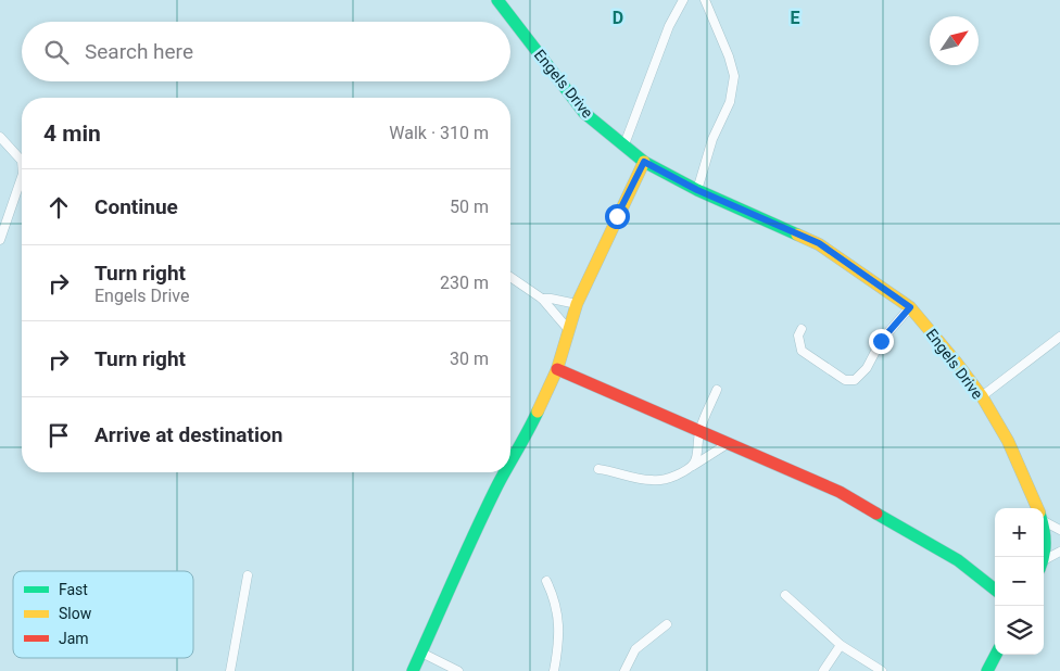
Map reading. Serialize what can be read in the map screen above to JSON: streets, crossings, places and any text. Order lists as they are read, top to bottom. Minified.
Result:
{"streets":{"street":["Engels Drive"]},"legend":["Fast","Slow","Jam"],"north":"top right","page":{"search":"Search here","heading":["4 min","Walk · 310 m"],"list":[["Continue","50 m"],["Turn right","Engels Drive","230 m"],["Turn right","30 m"],"Arrive at destination"],"map_buttons":["+","−"]},"grid":{"columns":["D","E"]}}
